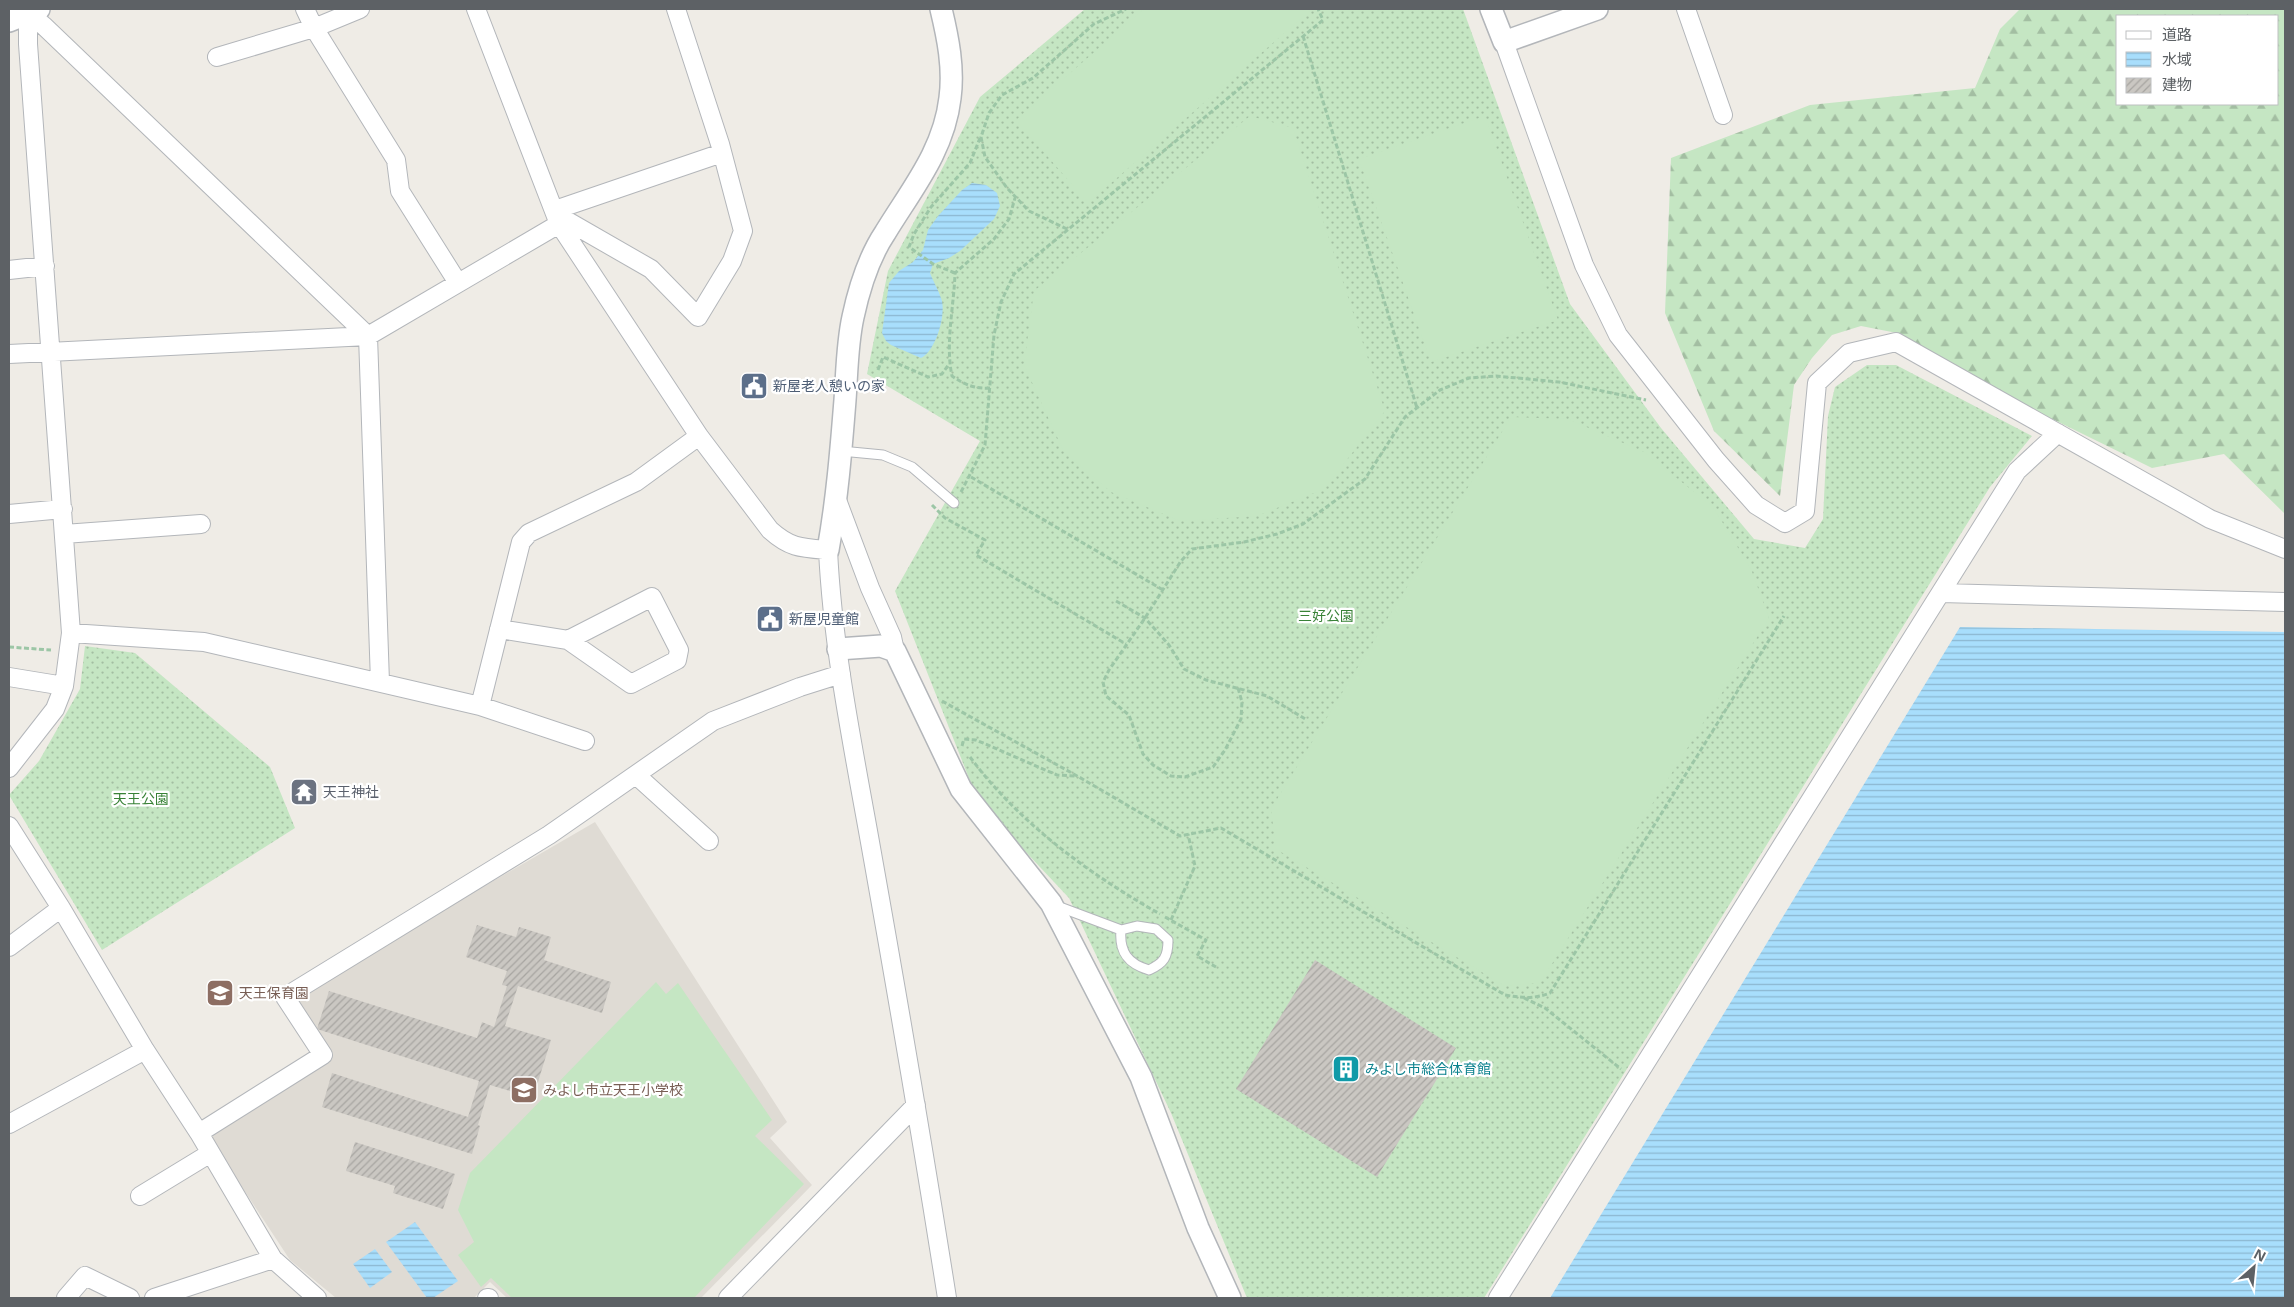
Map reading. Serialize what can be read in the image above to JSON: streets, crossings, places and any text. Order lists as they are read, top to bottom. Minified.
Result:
{"parks":["三好公園","天王公園"],"places":{"public building":["新屋老人憩いの家","新屋児童館"],"temple":["天王神社"],"school or university":["天王保育園","みよし市立天王小学校"],"building":["みよし市総合体育館"]},"legend":["道路","水域","建物"],"north":"top right"}
